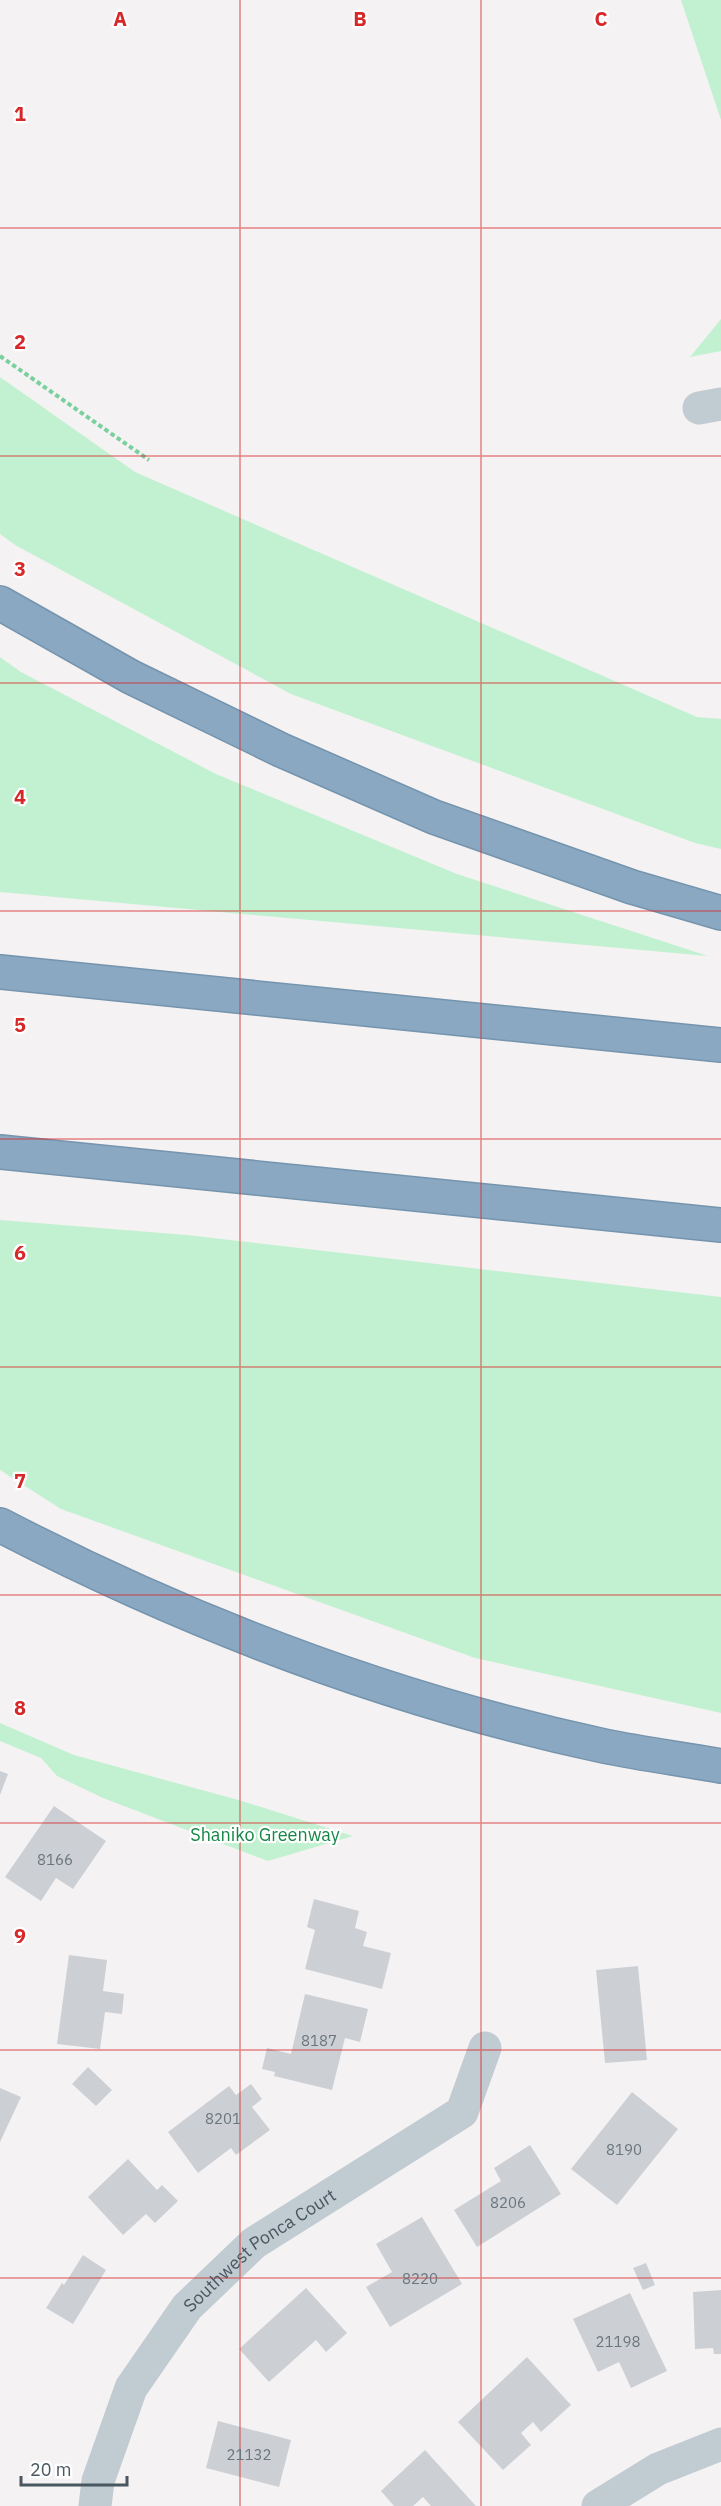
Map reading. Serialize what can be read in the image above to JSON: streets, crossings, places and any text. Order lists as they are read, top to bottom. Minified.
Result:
{"streets":{"street":["Southwest Ponca Court"]},"parks":["Shaniko Greenway"],"house_numbers":["8166","8187","8201","8190","8206","8220","21198","21132"],"scale_bar":"20 m","grid":{"columns":["A","B","C"],"rows":["1","2","3","4","5","6","7","8","9"]}}
